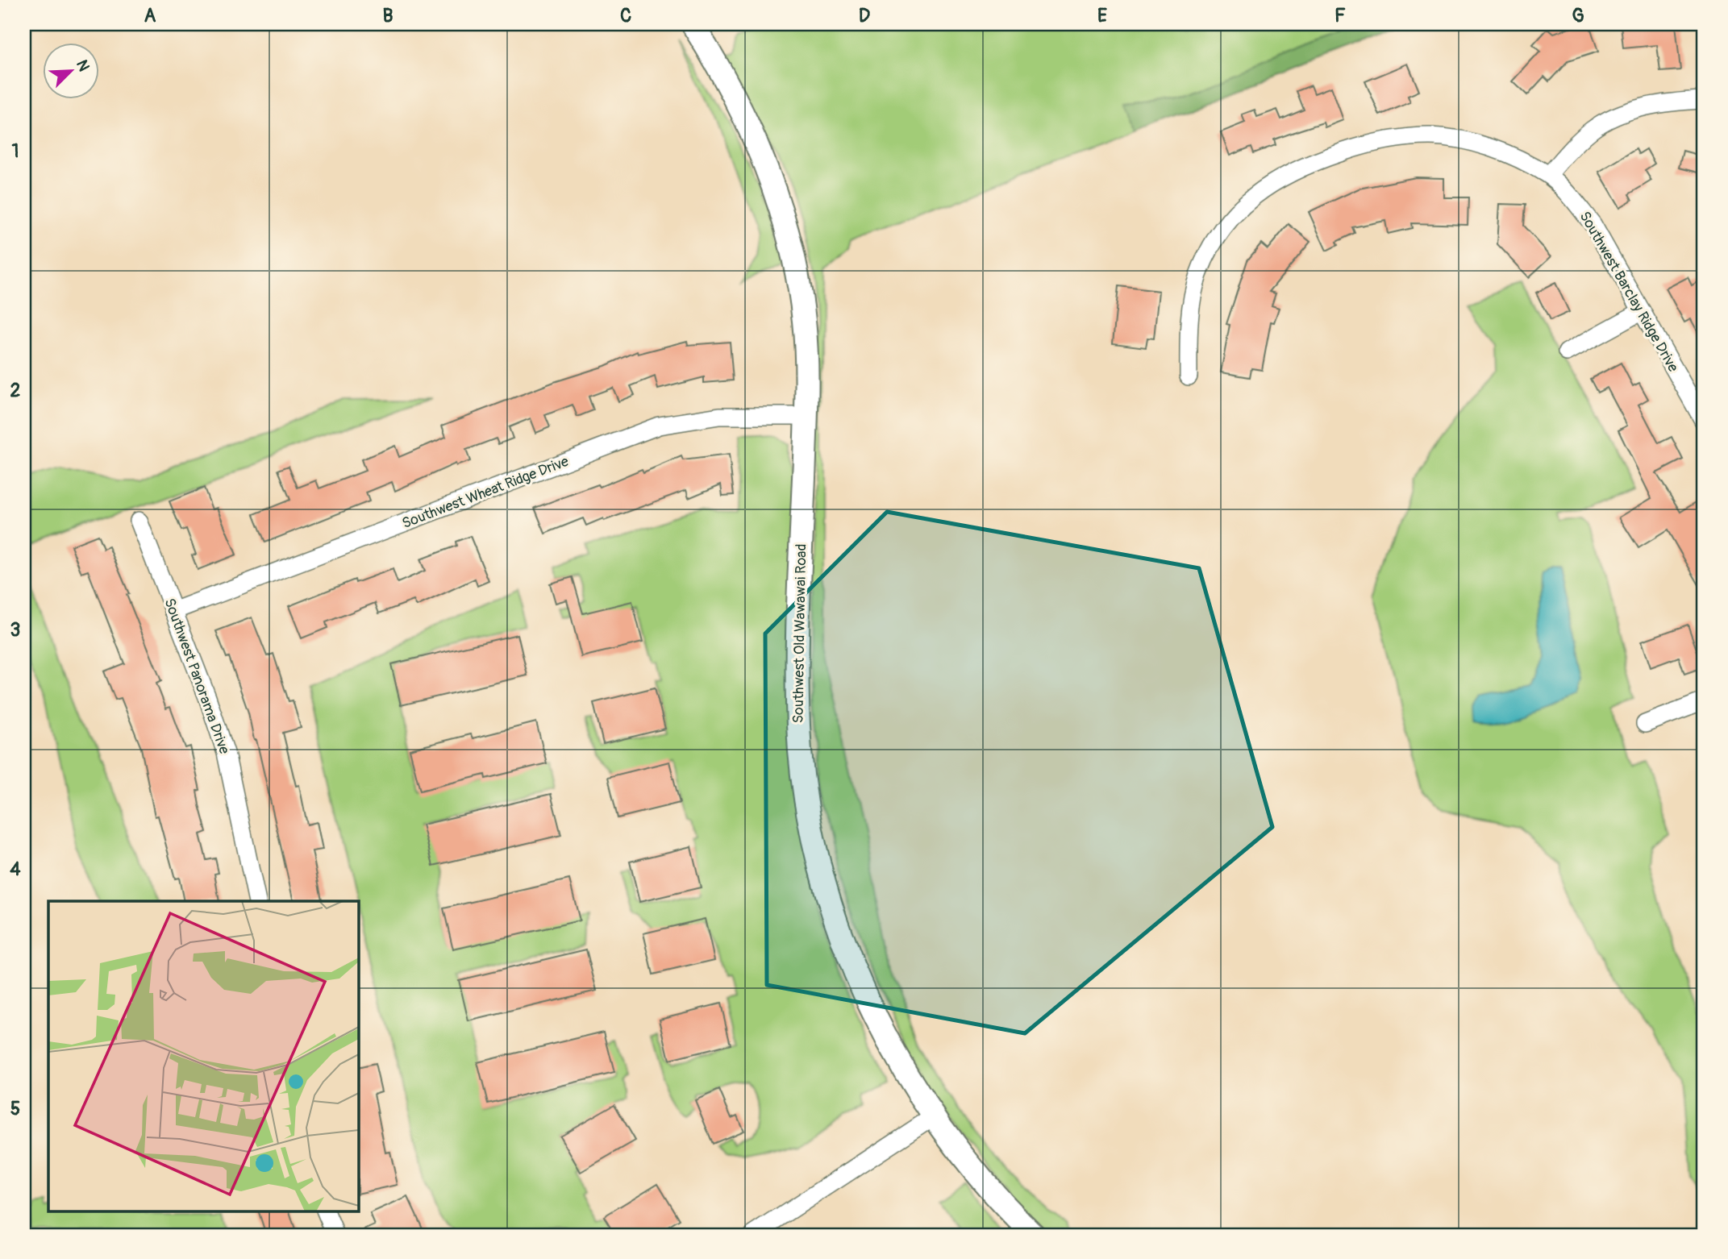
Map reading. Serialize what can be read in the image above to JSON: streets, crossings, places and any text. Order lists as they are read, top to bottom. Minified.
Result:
{"streets":{"main road":["Southwest Old Wawawai Road"],"street":["Southwest Barclay Ridge Drive","Southwest Wheat Ridge Drive","Southwest Panorama Drive"]},"crossings":[["Southwest Wheat Ridge Drive","Southwest Old Wawawai Road"],["Southwest Wheat Ridge Drive","Southwest Panorama Drive"]],"north":"top right","grid":{"columns":["A","B","C","D","E","F","G"],"rows":["1","2","3","4","5"]}}
